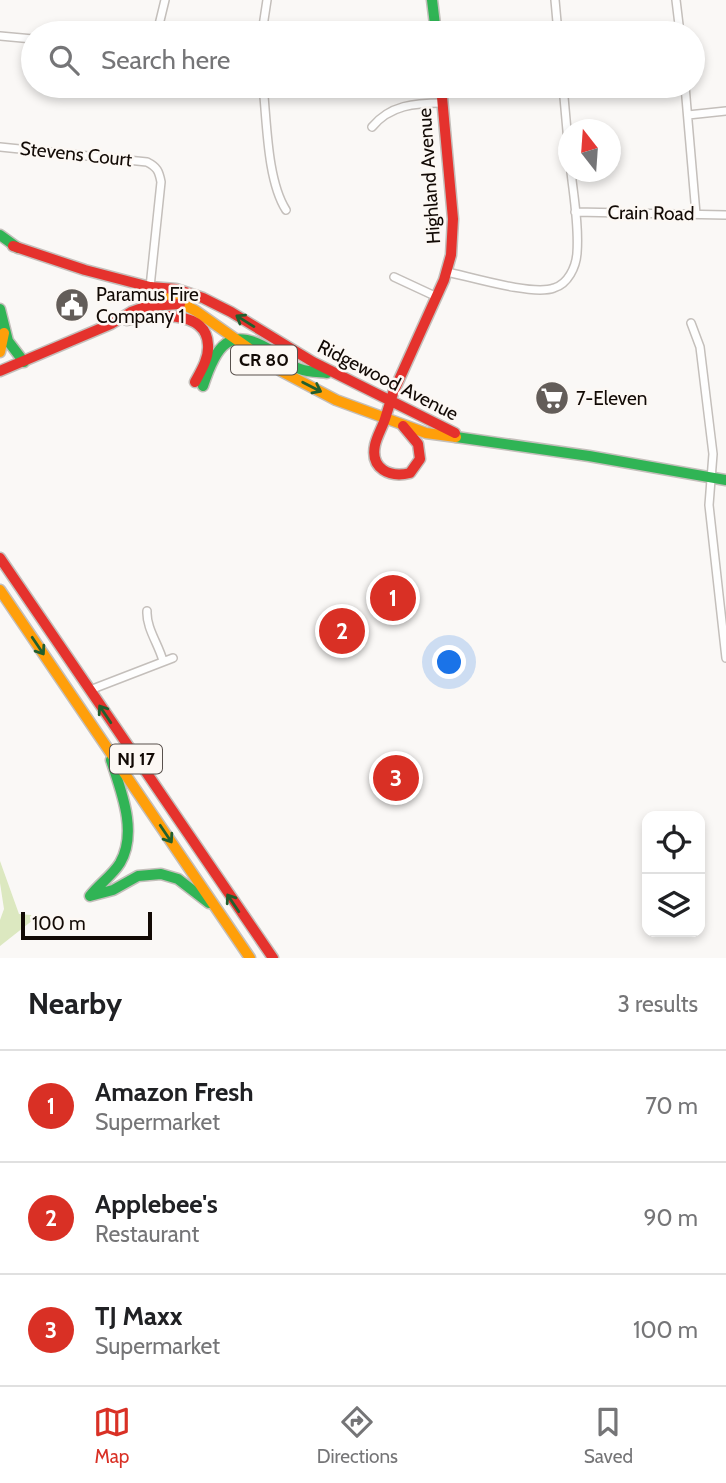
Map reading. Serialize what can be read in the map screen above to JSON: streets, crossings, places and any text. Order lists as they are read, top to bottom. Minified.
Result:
{"streets":{"main road":["Highland Avenue","CR 80","Ridgewood Avenue","NJ 17"],"street":["Stevens Court","Crain Road"]},"crossings":[["Stevens Court","Ridgewood Avenue"],["Highland Avenue","Ridgewood Avenue"]],"places":{"public building":["Paramus Fire Company 1"],"supermarket":["7-Eleven"]},"scale_bar":"100 m","north":"top","page":{"search":"Search here","pins":["1","2","3"],"scale":"100 m","heading":["Nearby","3 results"],"list":[{"mark":"1","name":"Amazon Fresh","note":"Supermarket","value":"70 m"},{"mark":"2","name":"Applebee's","note":"Restaurant","value":"90 m"},{"mark":"3","name":"TJ Maxx","note":"Supermarket","value":"100 m"}],"nav":["Map","Directions","Saved"]}}
